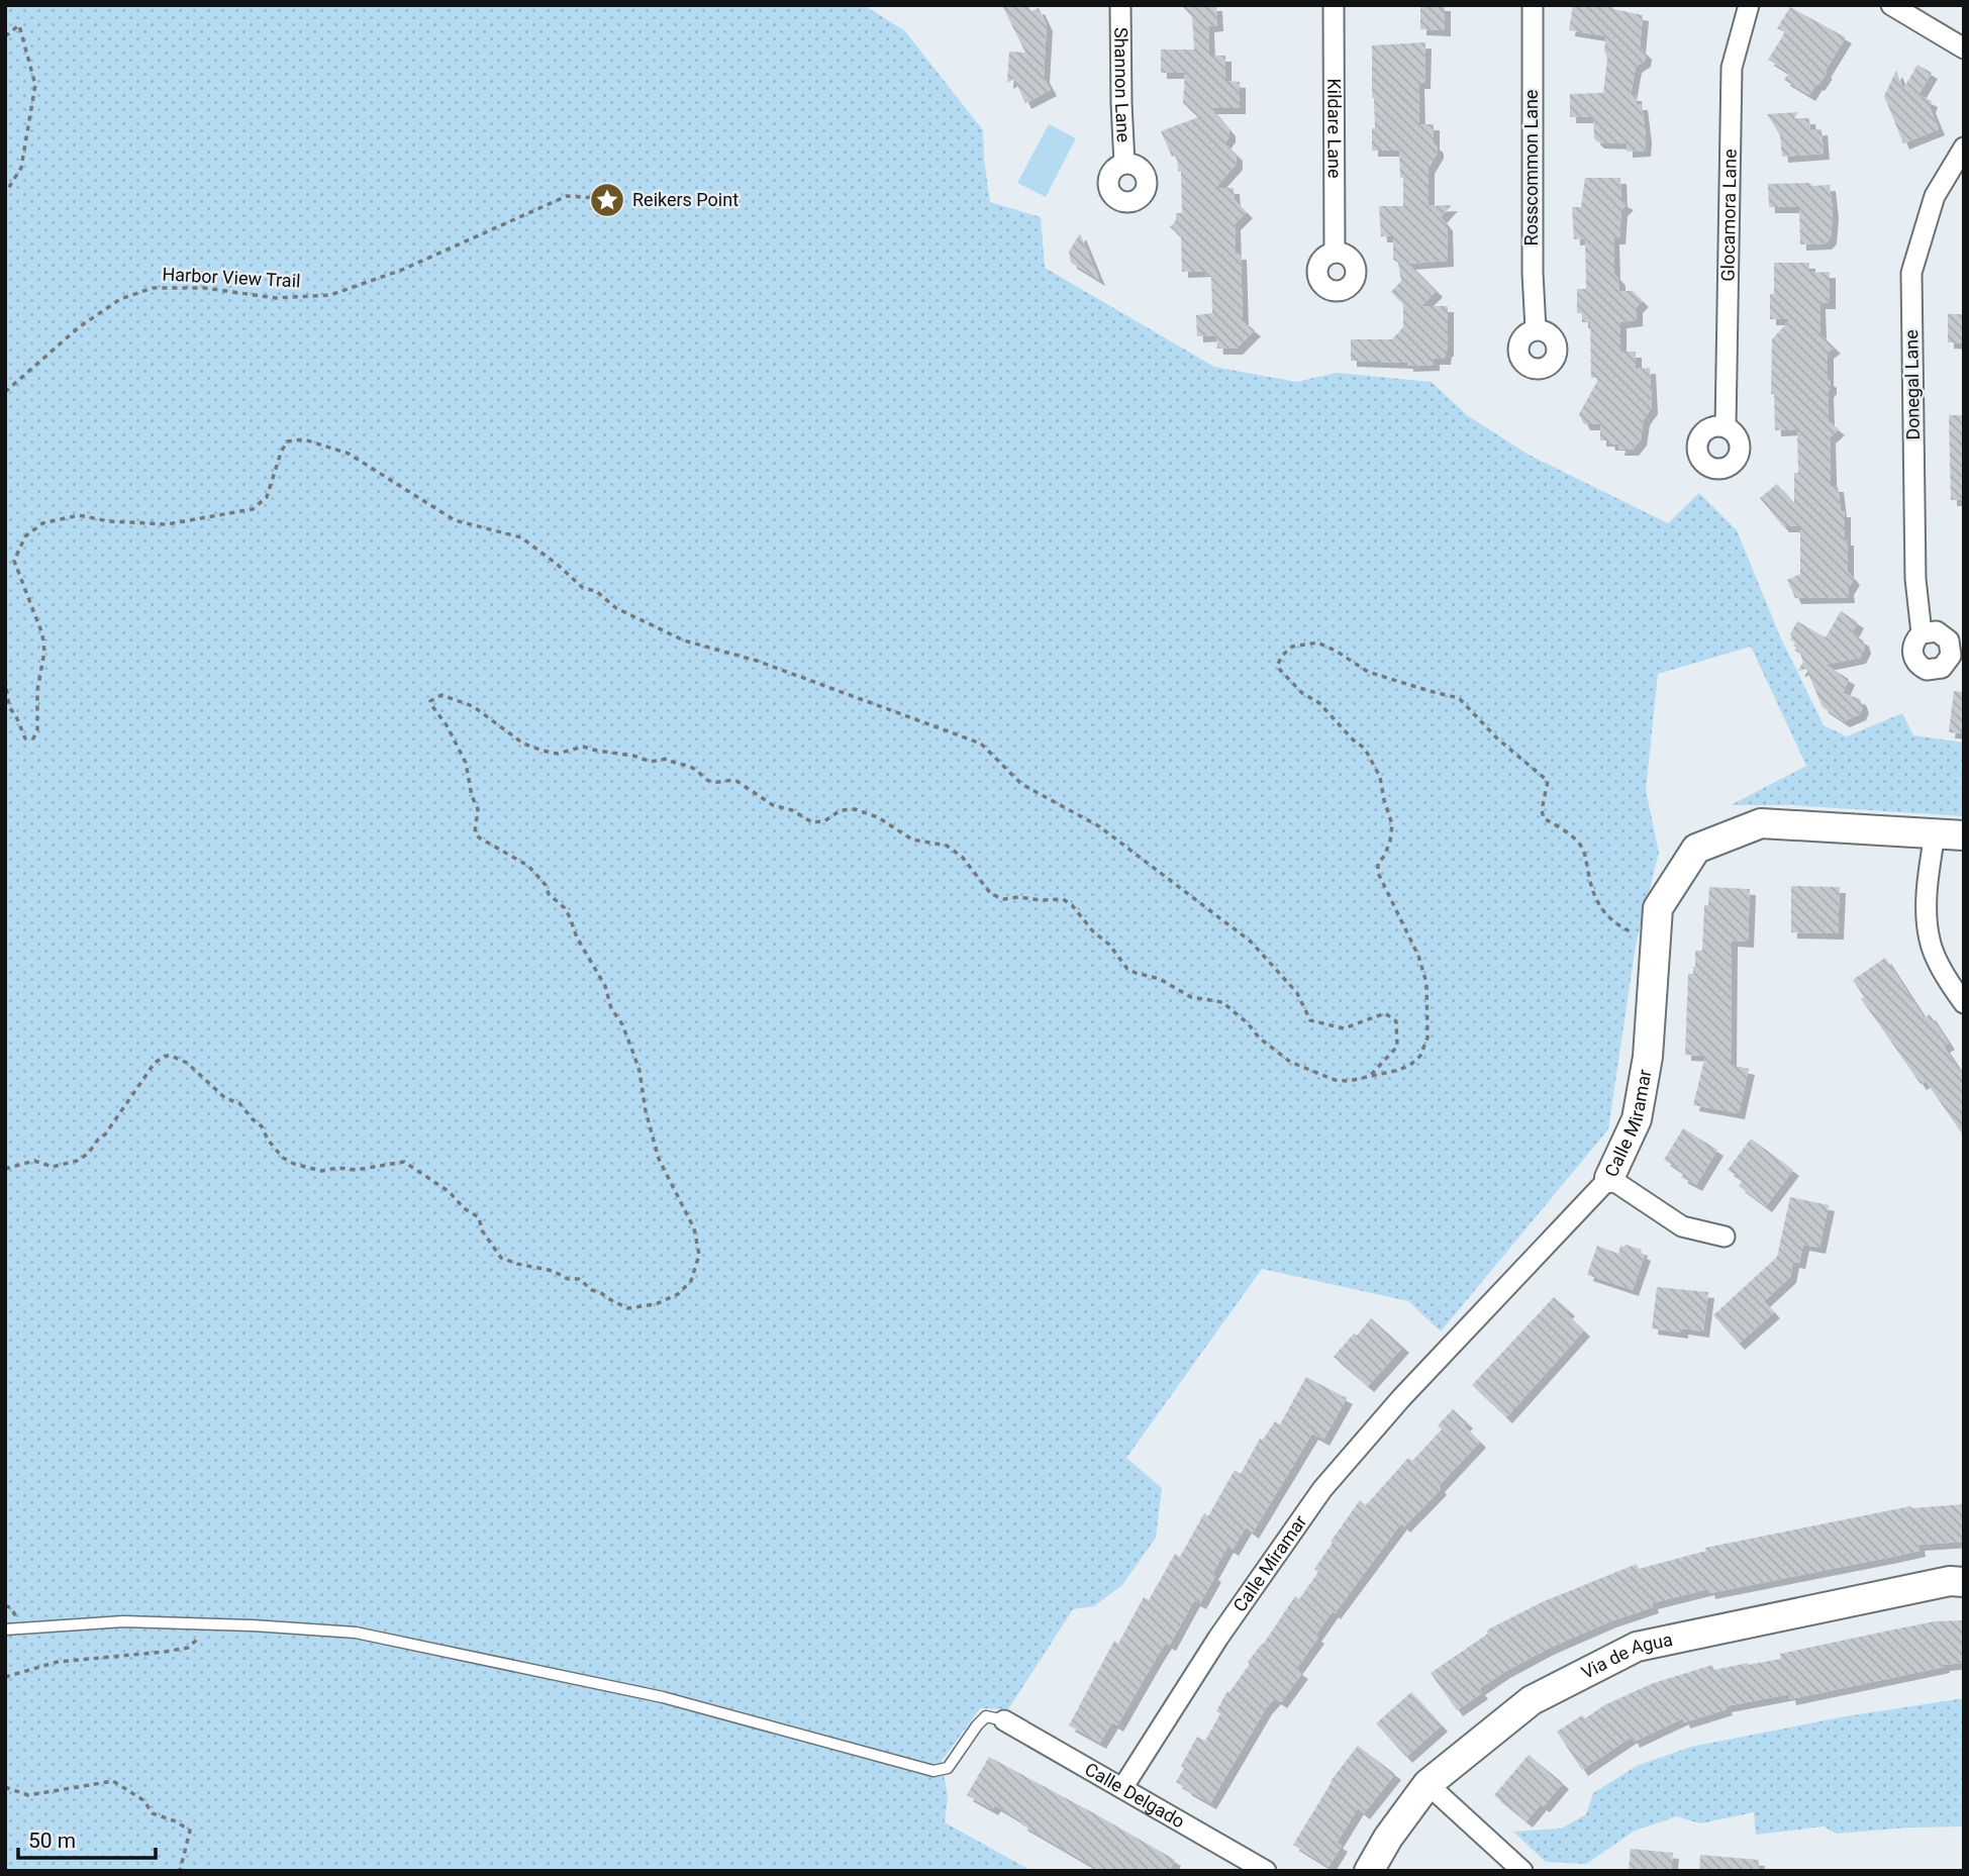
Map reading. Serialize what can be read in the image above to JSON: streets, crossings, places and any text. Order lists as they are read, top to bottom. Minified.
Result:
{"streets":{"street":["Shannon Lane","Kildare Lane","Rosscommon Lane","Glocamora Lane","Donegal Lane","Calle Miramar","Via de Agua","Calle Delgado"],"path":["Harbor View Trail"]},"crossings":[["Calle Miramar","Calle Delgado"]],"places":{"place":["Reikers Point"]},"scale_bar":"50 m"}
